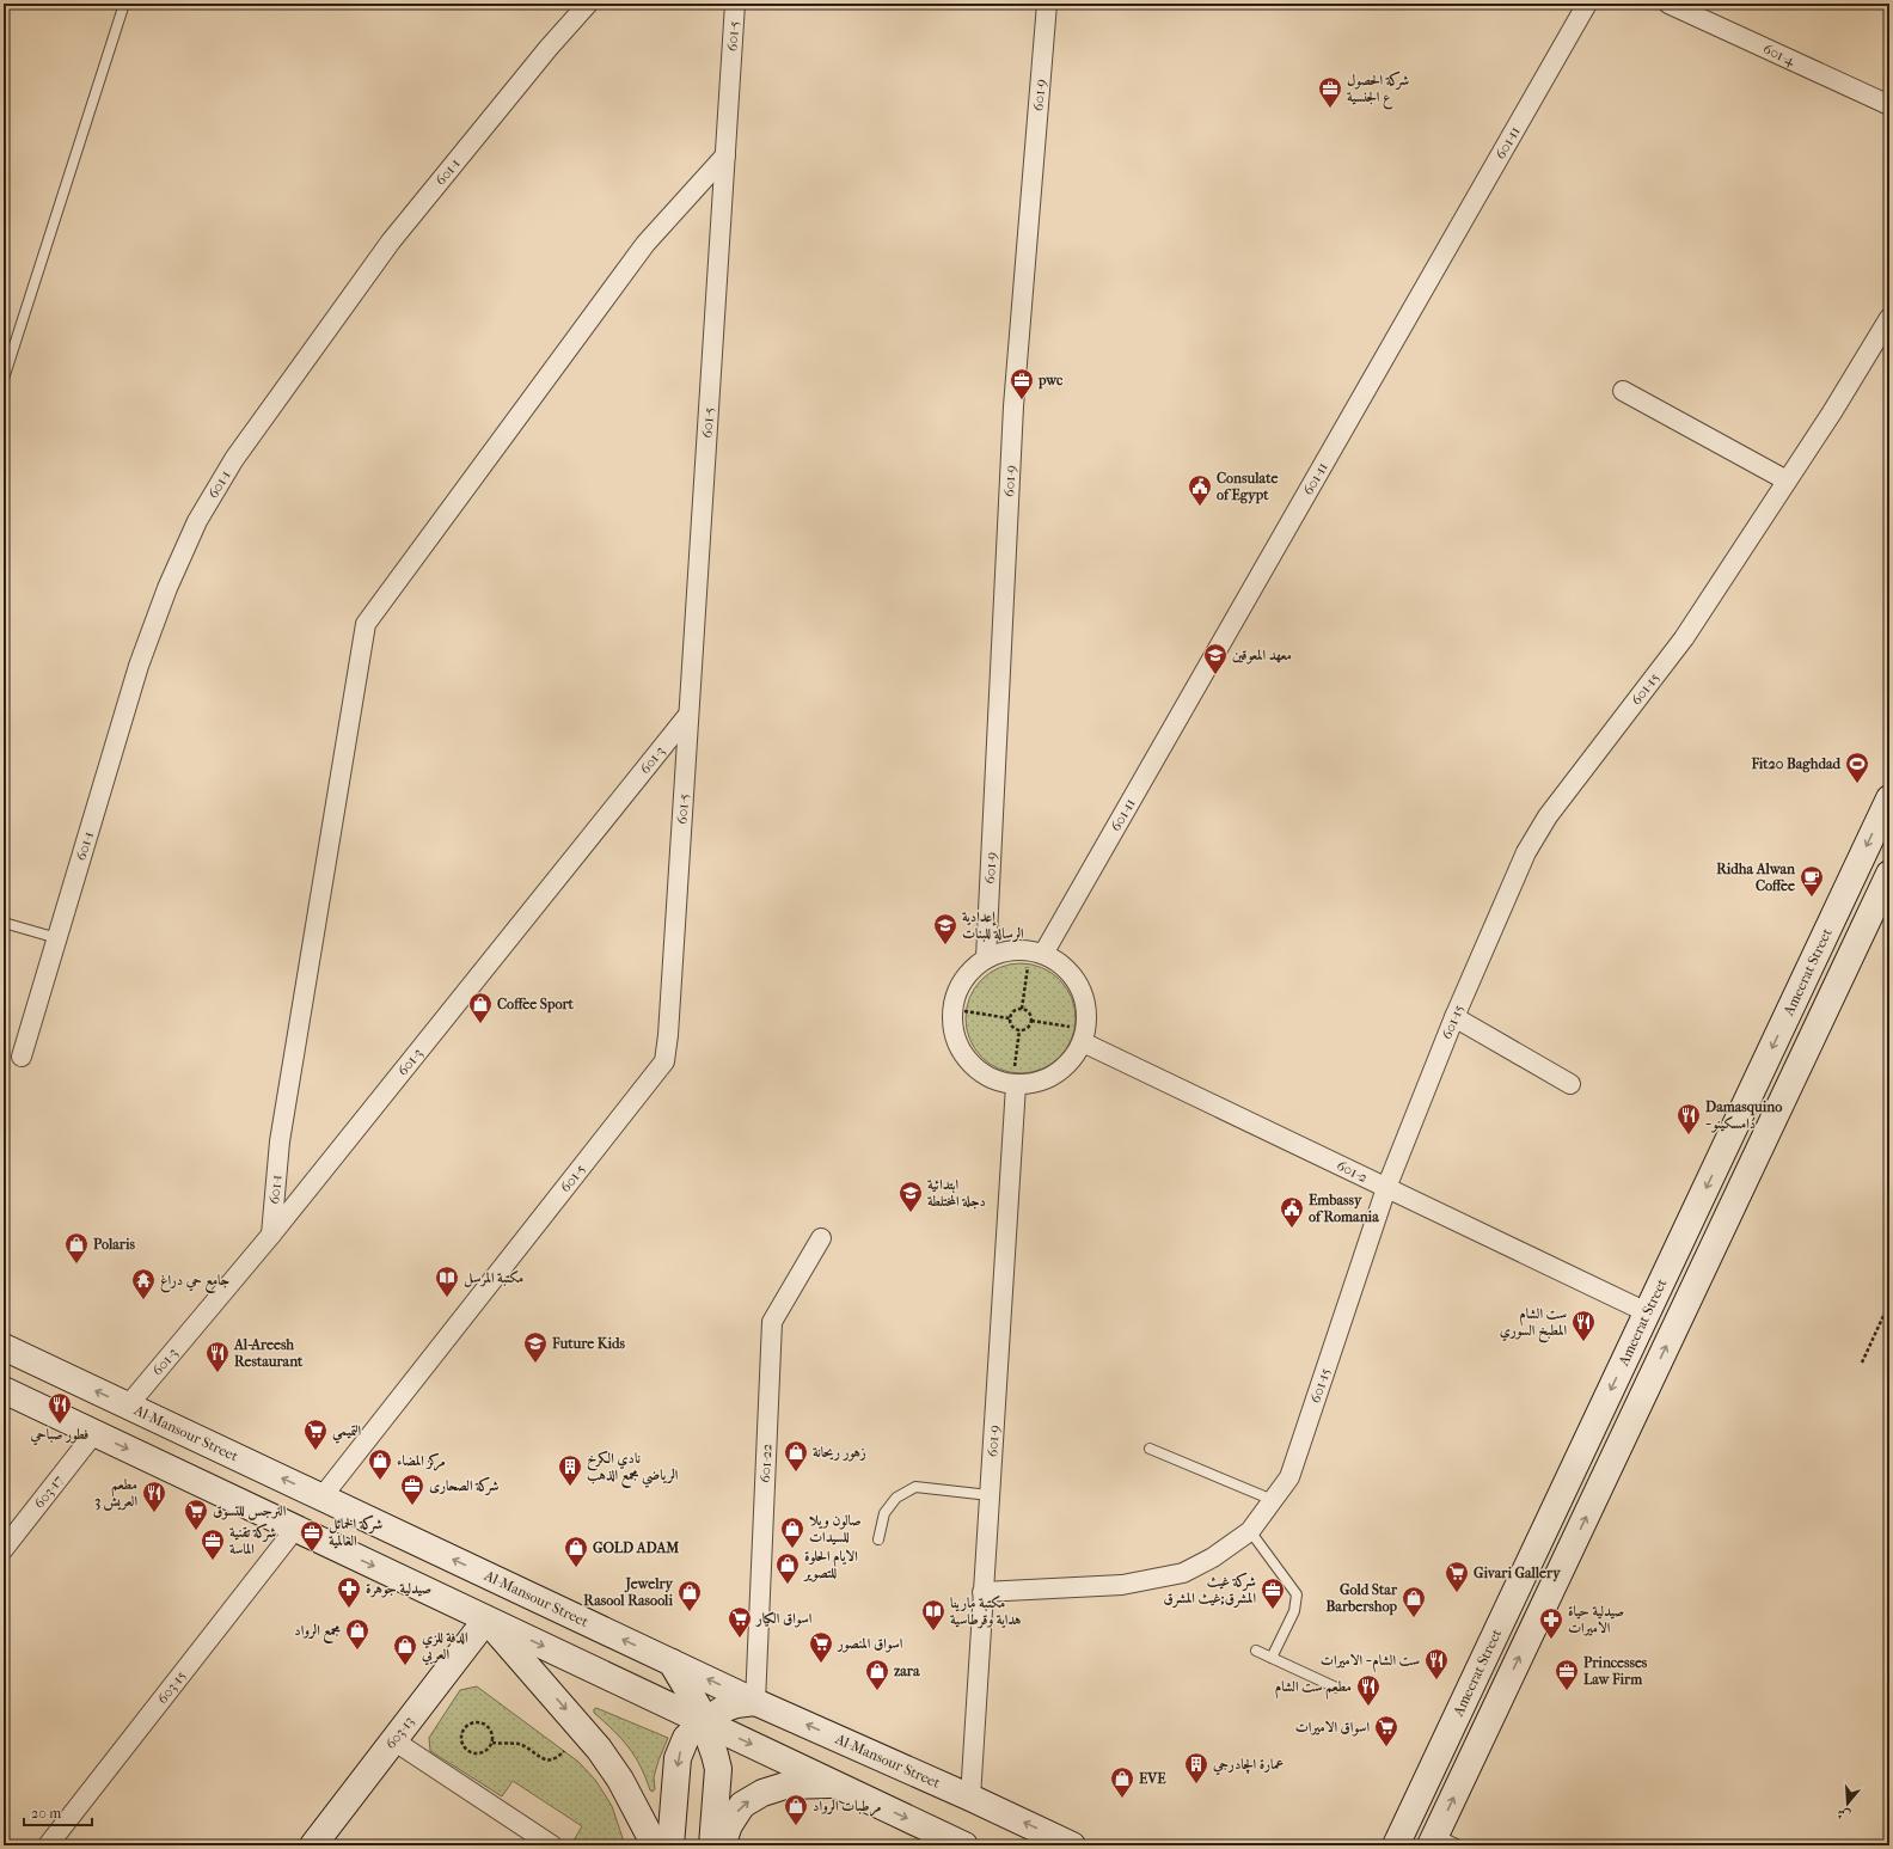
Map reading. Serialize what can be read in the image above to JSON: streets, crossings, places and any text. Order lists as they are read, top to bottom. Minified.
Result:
{"streets":{"main road":["Ameerat Street","Al-Mansour Street","603-13"],"street":["601-5","601-4","601-9","601-11","601-1","601-15","601-3","601-2","601-22","603-17","603-15"]},"crossings":[["601-5","601-1"],["601-5","601-3"],["601-5","Al-Mansour Street"],["601-9","601-15"],["601-9","Al-Mansour Street"],["601-1","601-3"],["601-15","601-2"],["601-3","Al-Mansour Street"],["Ameerat Street","601-2"],["Al-Mansour Street","601-22"]],"places":{"office":["شركة الحصول ع الجنسية","pwc","شركة الصحارى","شركة الخمائل العالمية","شركة تقنية الماسة","شركة غيث المشرق;غيث المشرق","Princesses Law Firm"],"public building":["Consulate of Egypt","Embassy of Romania"],"school or university":["معهد المعوقين","إعدادية الرسالة للبنات","ابتدائية دجلة المختلطة","Future Kids"],"sports":["Fit20 Baghdad"],"cafe":["Ridha Alwan Coffee"],"shop":["Coffee Sport","Polaris","زهور ريحانة","مركز المضاء","صالون ويلا للسيدات","GOLD ADAM","الايام الحلوة للتصوير","Jewelry Rasool Rasooli","Gold Star Barbershop","مجمع الرواد","الدفة للزي العربي","zara","EVE","مرطبات الرواد"],"restaurant":["Damasquino - دامسكينو","ست الشام المطبخ السوري","Al-Areesh Restaurant","فطور صباحي","مطعم العريش 3","ست الشام - الاميرات","مطعم ست الشام"],"library":["مكتبة المرسل","مكتبة مارينا هداية وقرطاسية"],"temple":["جامع حي دراغ"],"supermarket":["التميمي","النرجس للتسوق","Givari Gallery","اسواق الكيار","اسواق المنصور","اسواق الاميرات"],"building":["نادي الكرخ الرياضي مجمع الذهب","عمارة الچادرجي"],"pharmacy":["صيدلية جوهرة","صيدلية حياة الاميرات"]},"scale_bar":"20 m","north":"bottom"}
